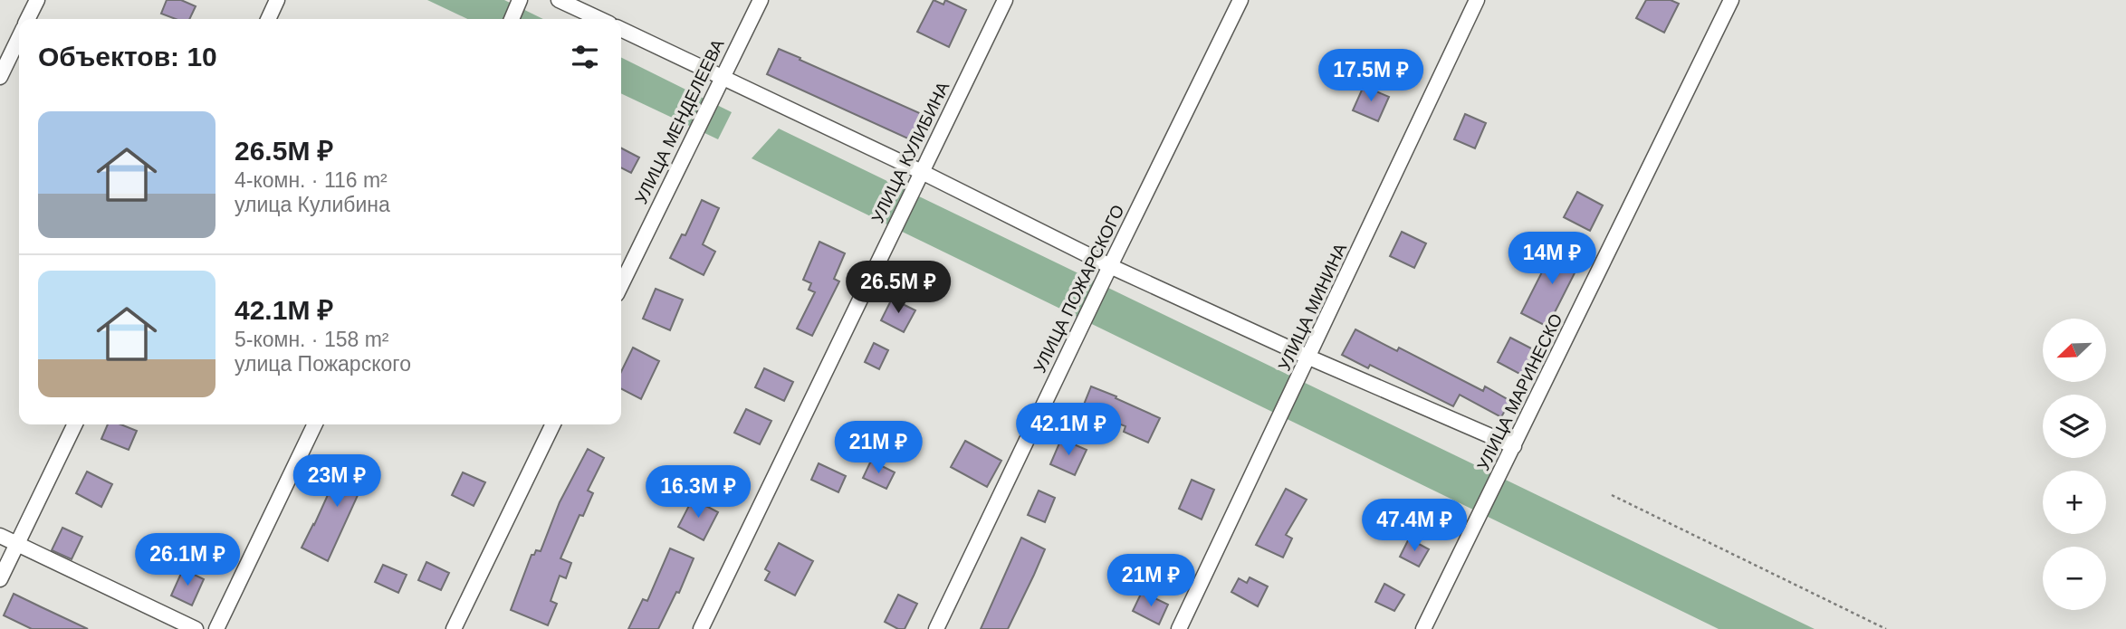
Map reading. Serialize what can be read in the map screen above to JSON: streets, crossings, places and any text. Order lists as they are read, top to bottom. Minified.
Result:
{"streets":{"street":["УЛИЦА МЕНДЕЛЕЕВА","УЛИЦА КУЛИБИНА","УЛИЦА ПОЖАРСКОГО","УЛИЦА МИНИНА","УЛИЦА МАРИНЕСКО"]},"north":"bottom left","page":{"heading":"Объектов: 10","price":["17.5M ₽","14M ₽","26.5M ₽","42.1M ₽","21M ₽","23M ₽","16.3M ₽","47.4M ₽","26.1M ₽","21M ₽"],"list":[{"name":"26.5M ₽","note":"4-комн. · 116 m² · улица Кулибина"},{"name":"42.1M ₽","note":"5-комн. · 158 m² · улица Пожарского"}],"map_buttons":["+","−"]}}
